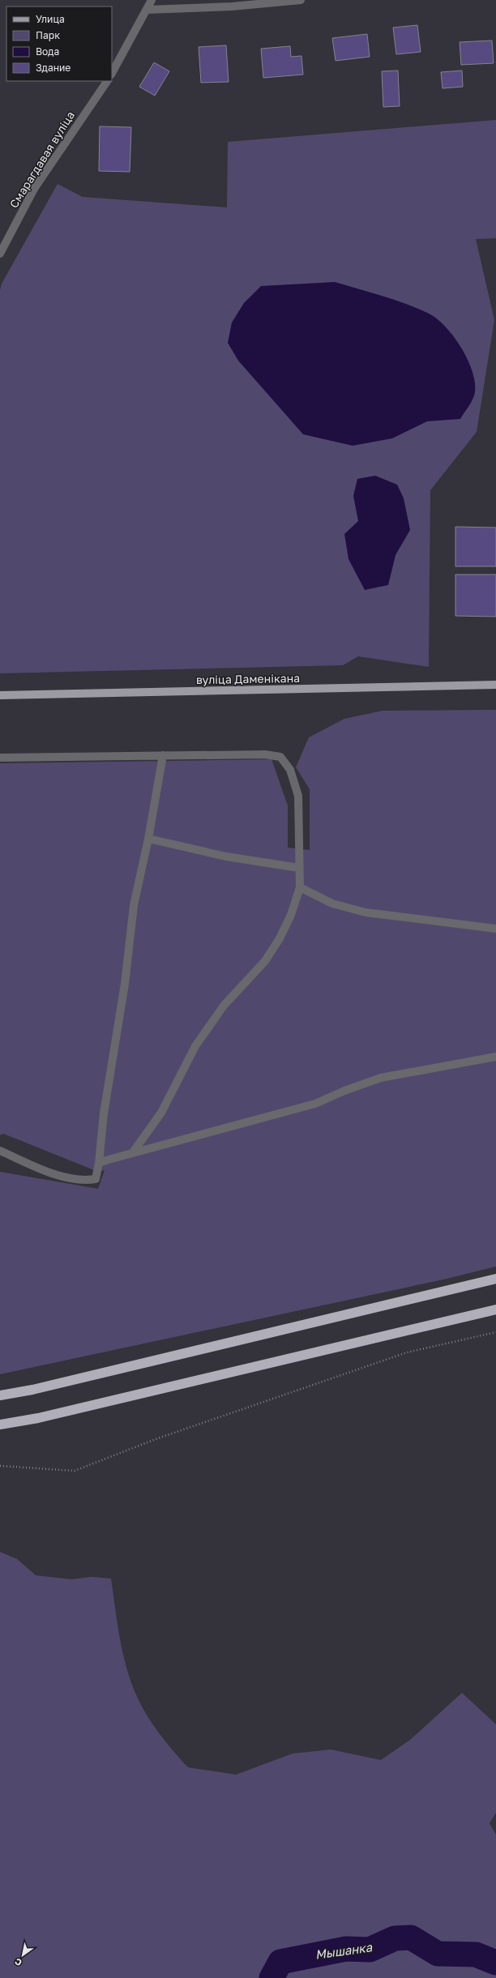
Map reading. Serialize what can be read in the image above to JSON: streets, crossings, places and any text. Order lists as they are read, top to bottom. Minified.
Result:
{"streets":{"main road":["вуліца Даменікана"],"street":["Смарагдавая вуліца"]},"water":["Мышанка"],"legend":["Улица","Парк","Вода","Здание"],"north":"bottom left"}
